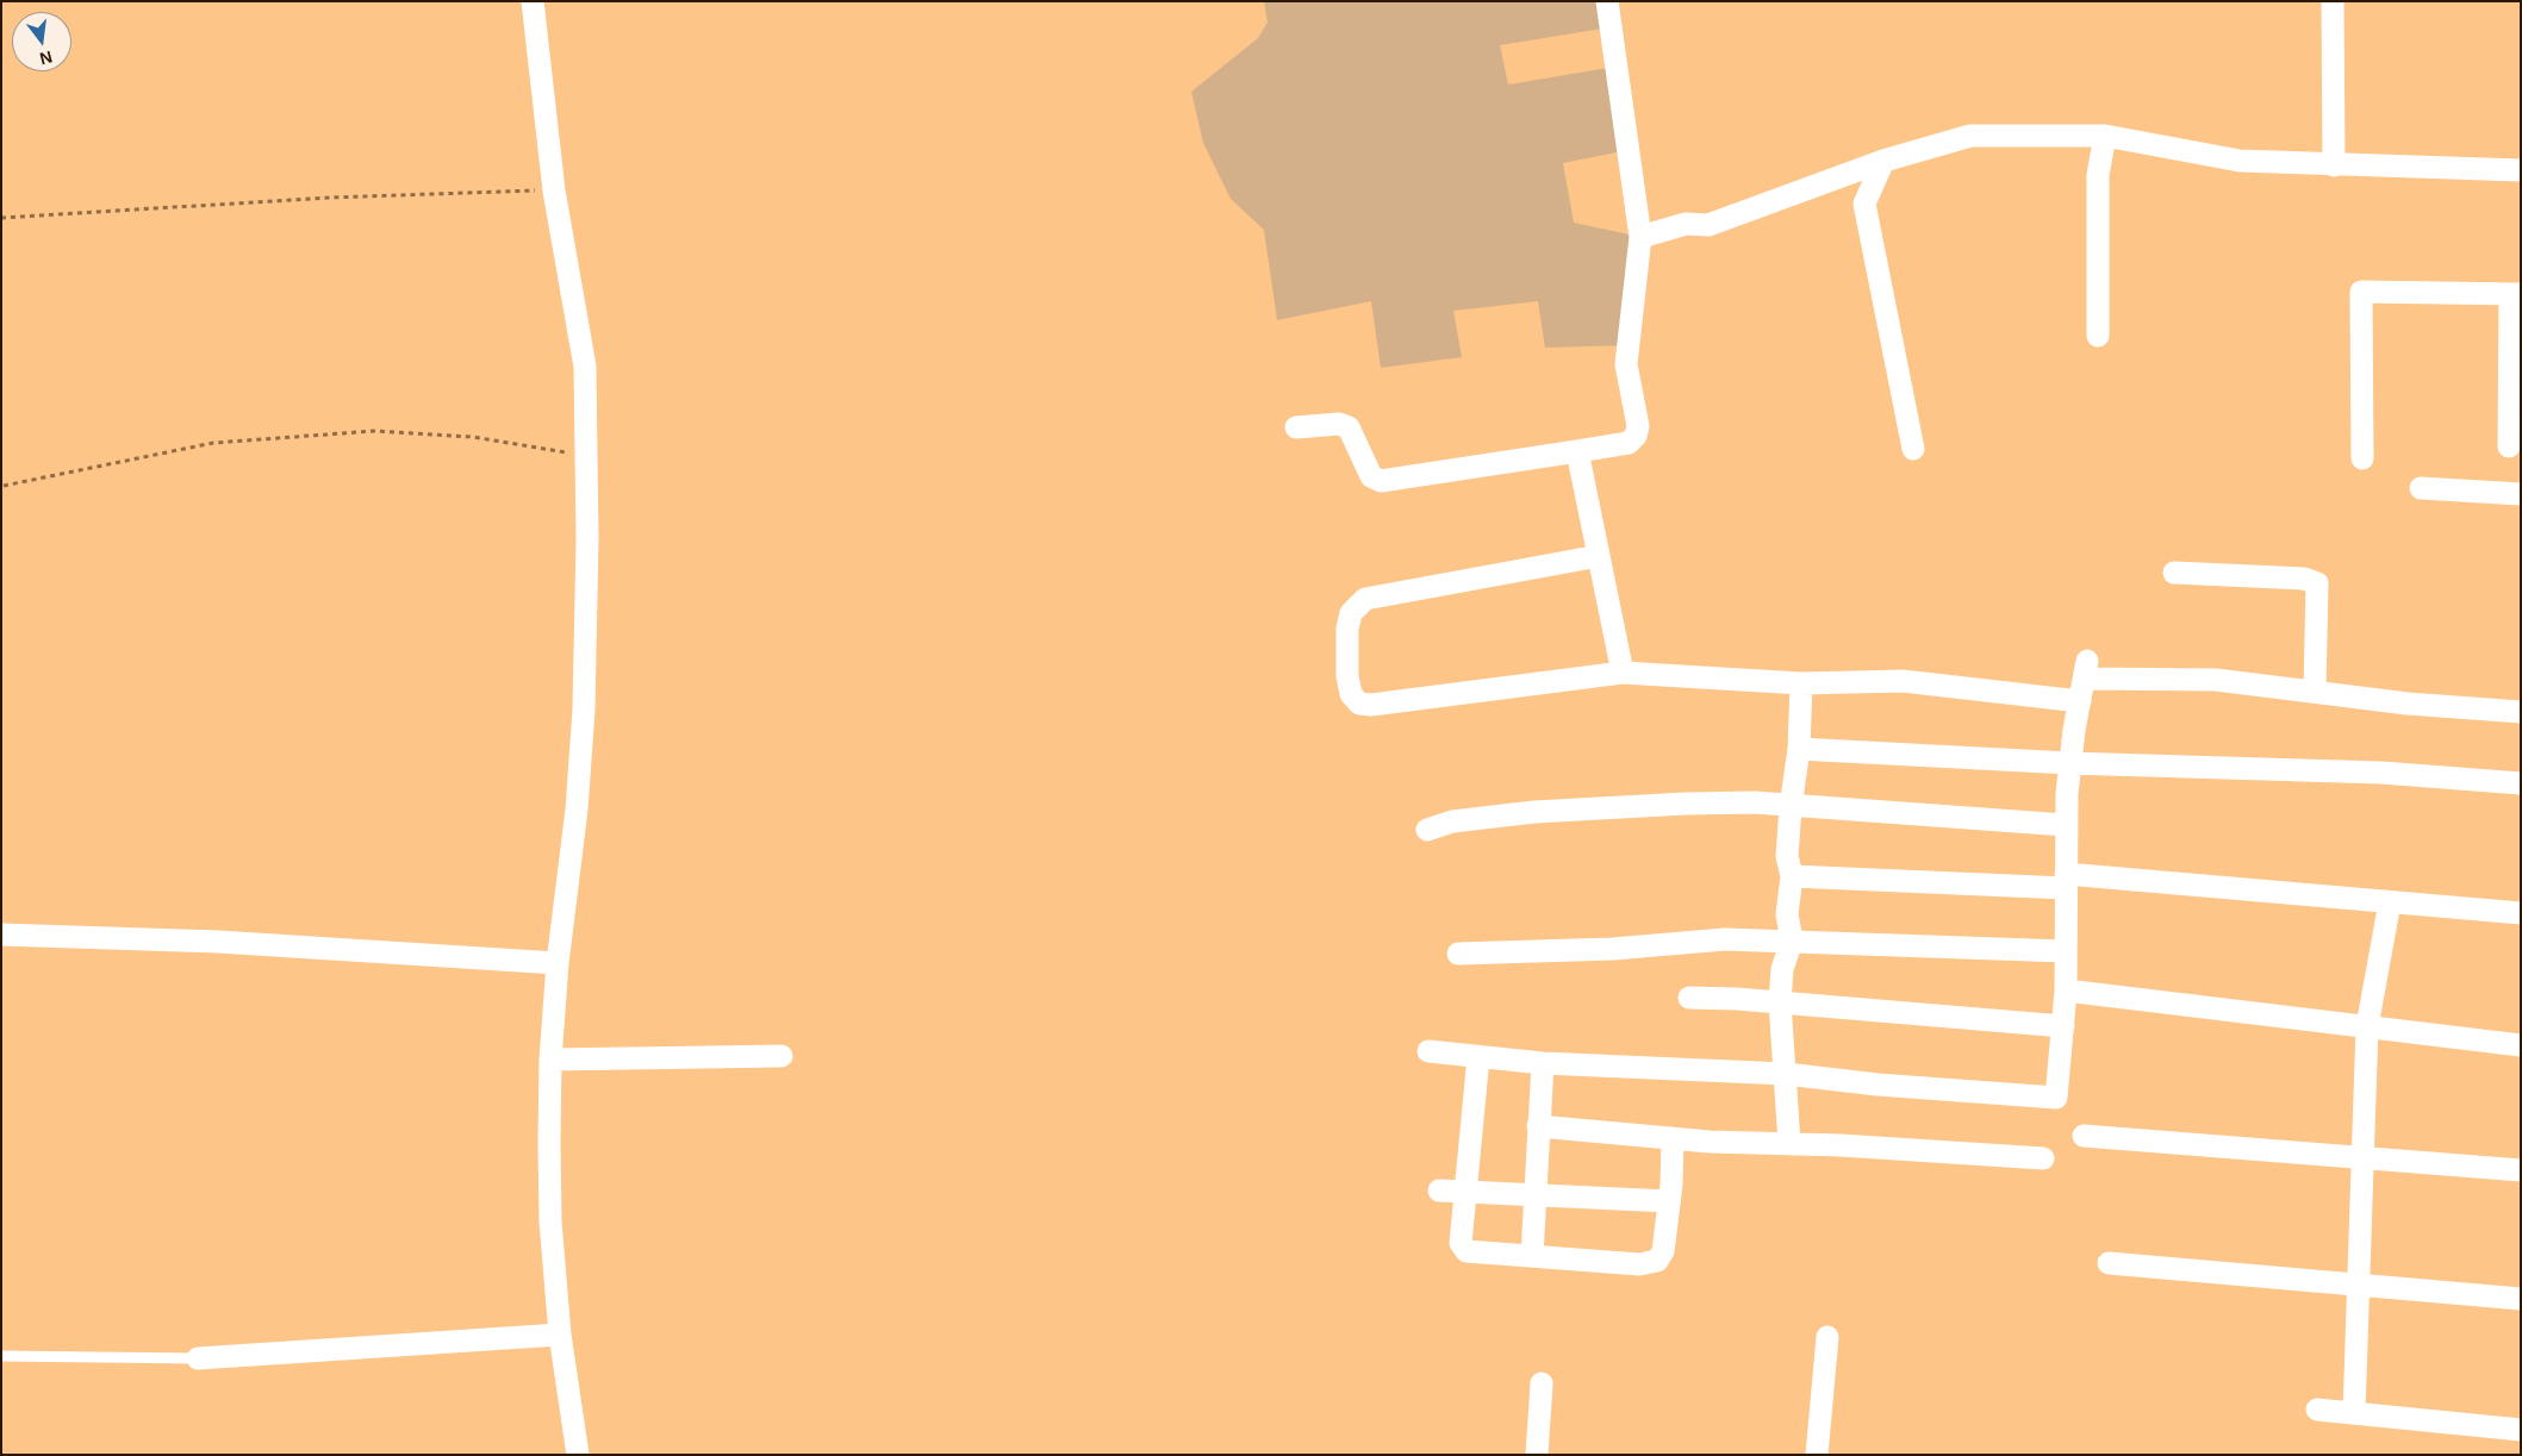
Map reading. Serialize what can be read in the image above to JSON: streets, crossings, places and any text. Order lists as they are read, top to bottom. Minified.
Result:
{"north":"bottom"}
